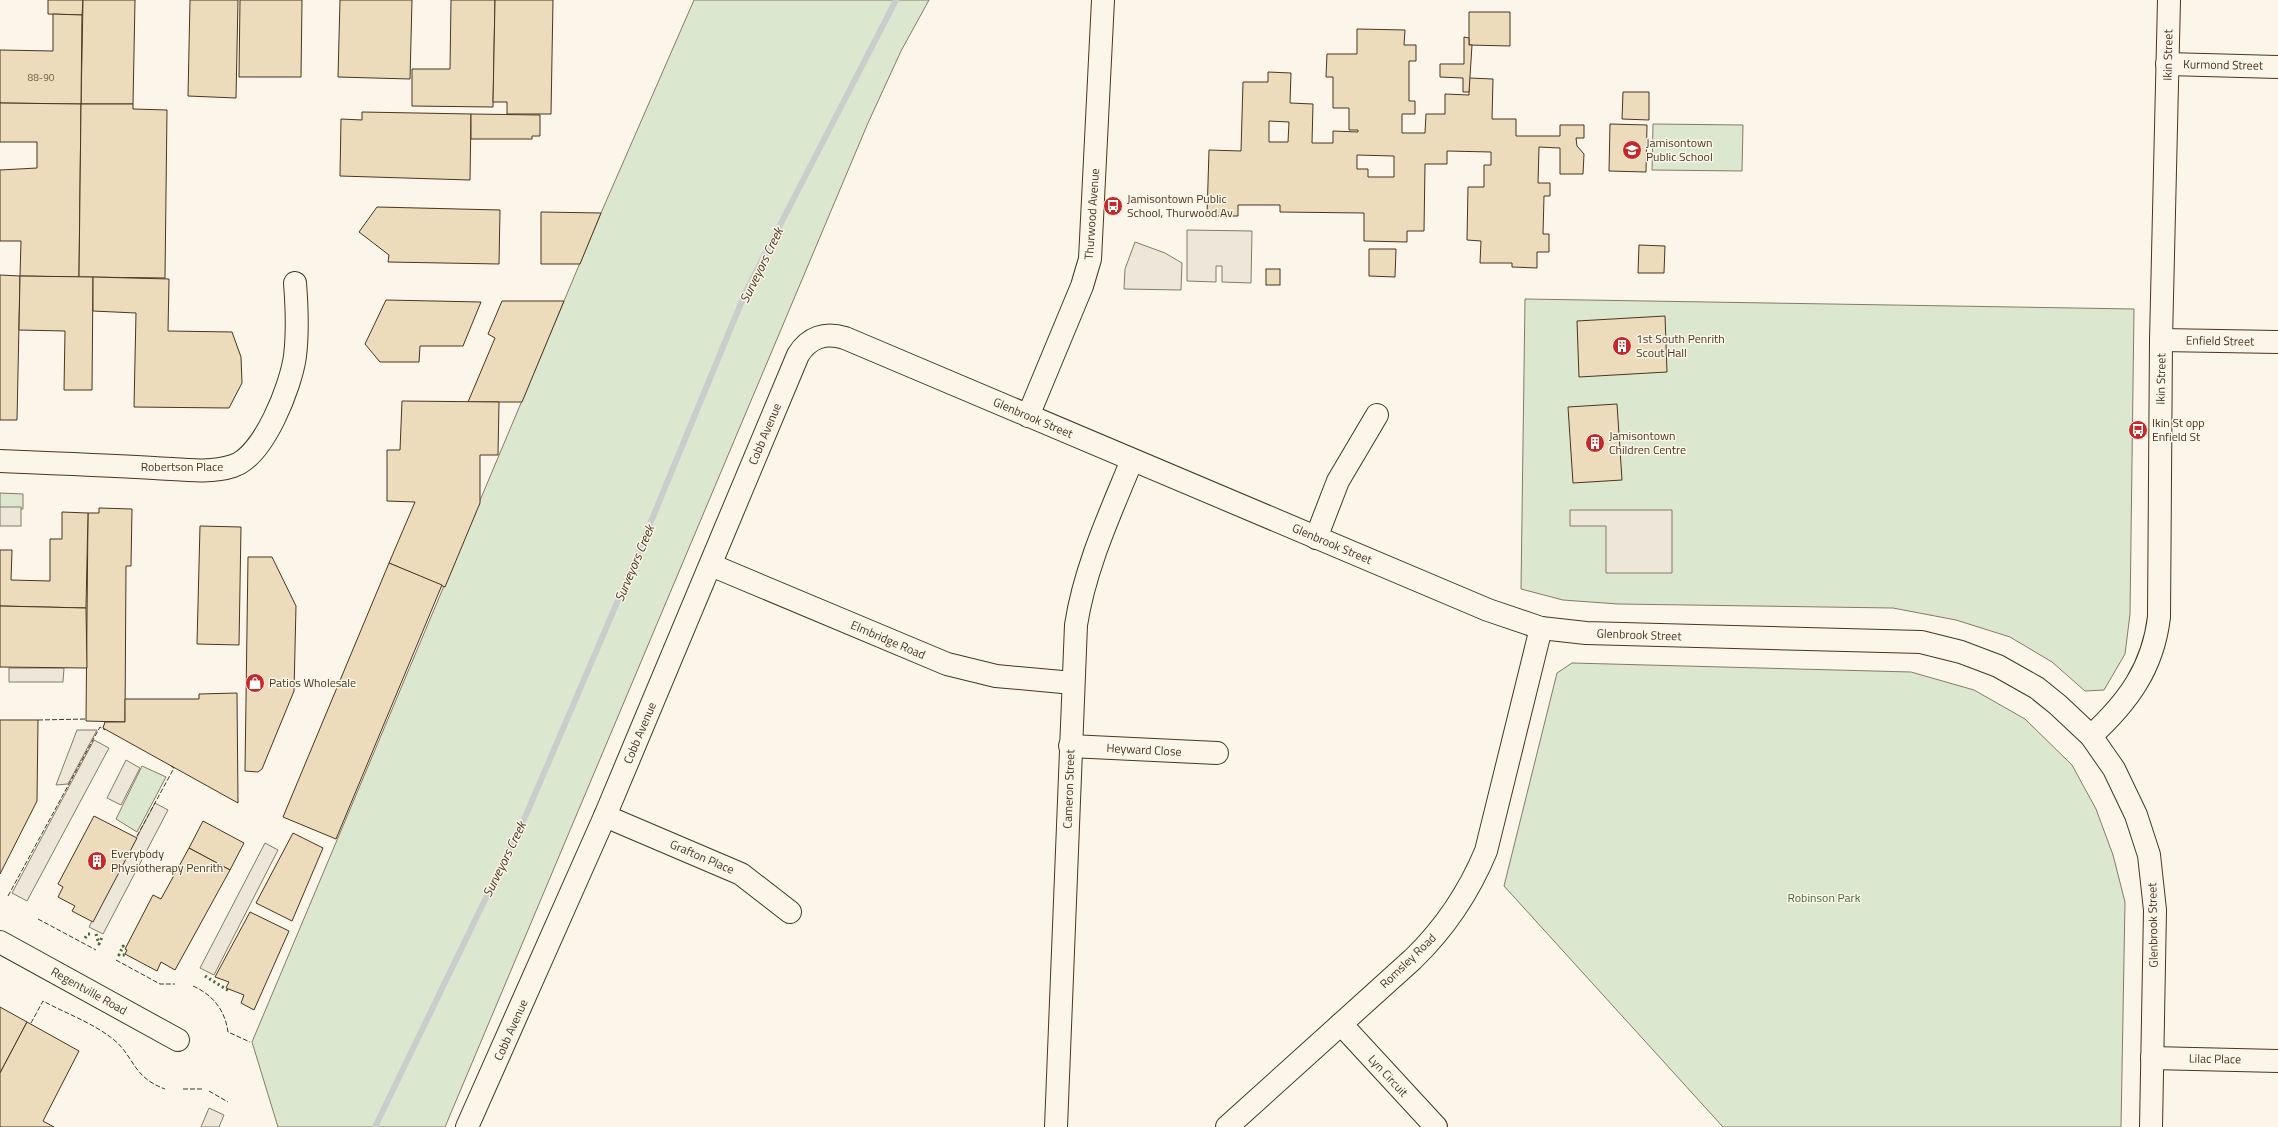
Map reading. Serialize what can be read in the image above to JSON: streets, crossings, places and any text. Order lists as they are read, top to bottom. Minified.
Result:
{"streets":{"street":["Ikin Street","Kurmond Street","Thurwood Avenue","Enfield Street","Glenbrook Street","Cobb Avenue","Robertson Place","Elmbridge Road","Heyward Close","Cameron Street","Grafton Place","Romsley Road","Regentville Road","Lilac Place","Lyn Circuit"]},"crossings":[["Ikin Street","Kurmond Street"],["Ikin Street","Enfield Street"],["Ikin Street","Glenbrook Street"],["Thurwood Avenue","Glenbrook Street"],["Glenbrook Street","Cobb Avenue"],["Glenbrook Street","Cameron Street"],["Glenbrook Street","Romsley Road"],["Glenbrook Street","Lilac Place"],["Cobb Avenue","Elmbridge Road"],["Cobb Avenue","Grafton Place"],["Elmbridge Road","Cameron Street"],["Heyward Close","Cameron Street"],["Romsley Road","Lyn Circuit"]],"water":["Surveyors Creek"],"parks":["Robinson Park"],"places":{"school or university":["Jamisontown Public School"],"bus stop":["Jamisontown Public School, Thurwood Av","Ikin St opp Enfield St"],"building":["1st South Penrith Scout Hall","Jamisontown Children Centre","Everybody Physiotherapy Penrith"],"shop":["Patios Wholesale"]},"house_numbers":["88-90"]}
